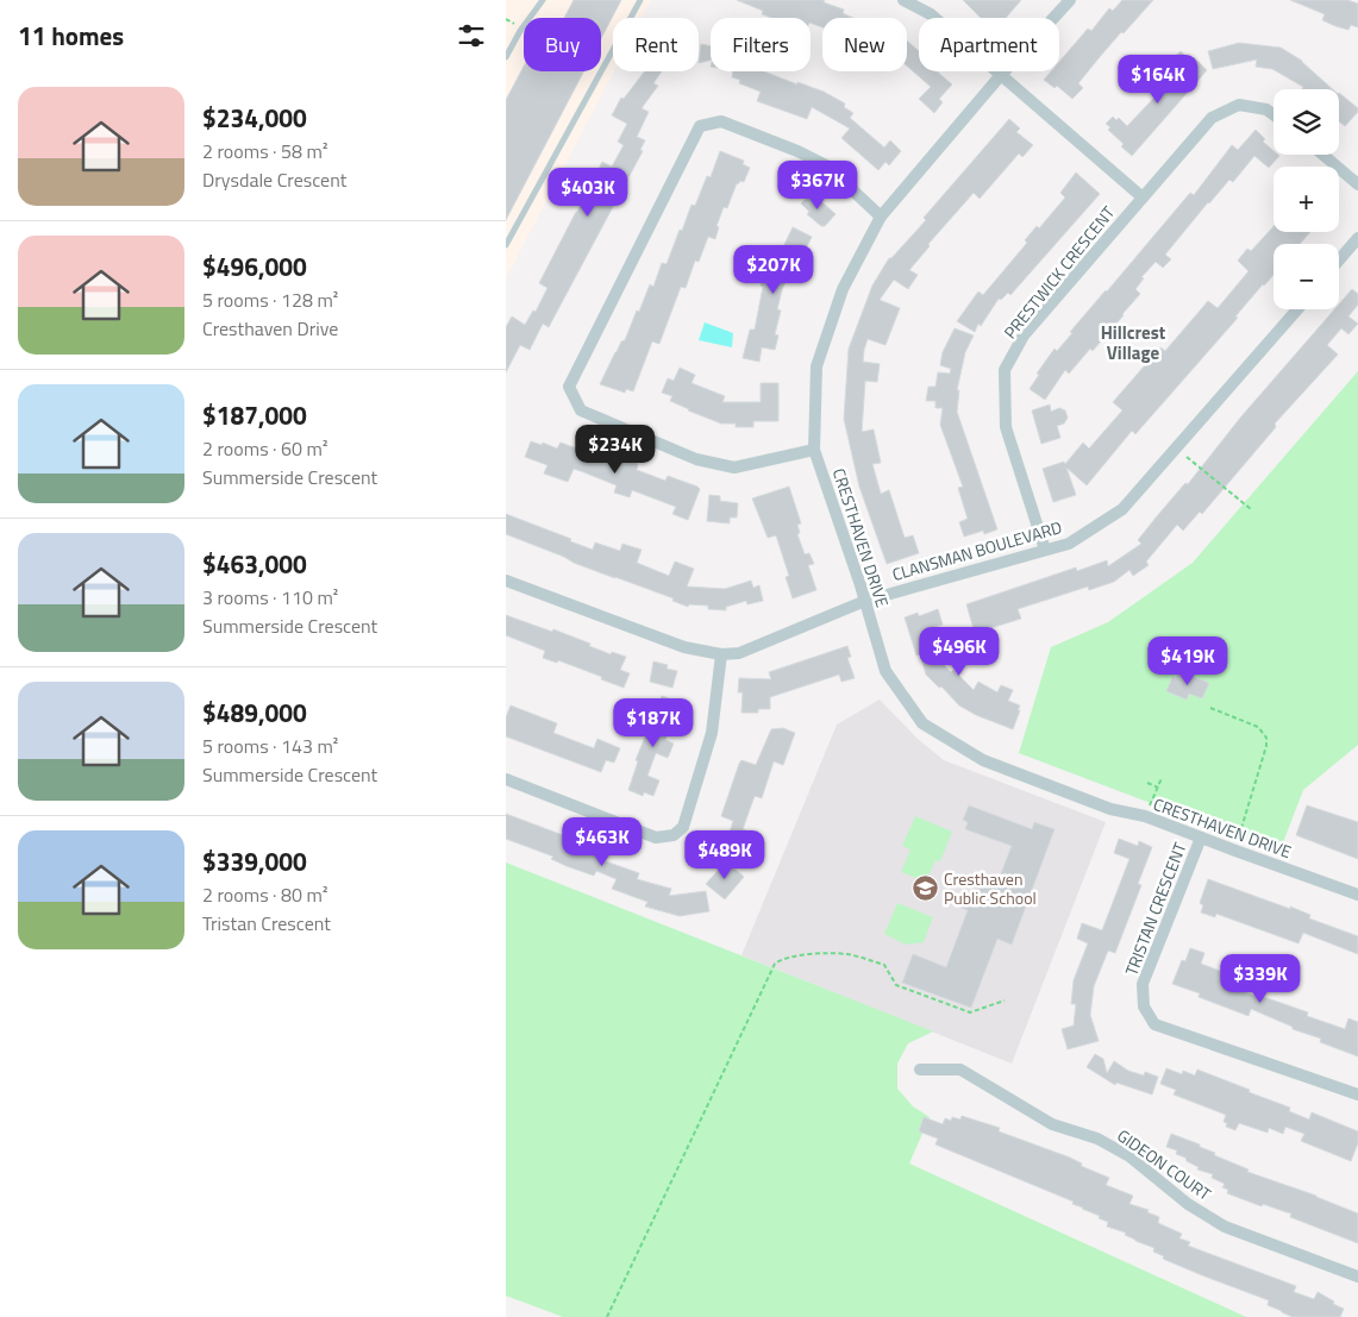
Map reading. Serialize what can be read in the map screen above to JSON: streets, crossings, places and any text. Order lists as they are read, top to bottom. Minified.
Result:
{"streets":{"street":["PRESTWICK CRESCENT","CRESTHAVEN DRIVE","CLANSMAN BOULEVARD","TRISTAN CRESCENT","GIDEON COURT"]},"crossings":[["PRESTWICK CRESCENT","CLANSMAN BOULEVARD"],["CRESTHAVEN DRIVE","CLANSMAN BOULEVARD"],["CRESTHAVEN DRIVE","TRISTAN CRESCENT"]],"districts":["Hillcrest Village"],"places":{"school or university":["Cresthaven Public School"]},"page":{"heading":"11 homes","chip":["Buy","Rent","Filters","New","Apartment"],"price":["$164K","$367K","$403K","$207K","$234K","$496K","$419K","$187K","$463K","$489K","$339K"],"list":[{"name":"$234,000","note":"2 rooms · 58 m² · Drysdale Crescent"},{"name":"$496,000","note":"5 rooms · 128 m² · Cresthaven Drive"},{"name":"$187,000","note":"2 rooms · 60 m² · Summerside Crescent"},{"name":"$463,000","note":"3 rooms · 110 m² · Summerside Crescent"},{"name":"$489,000","note":"5 rooms · 143 m² · Summerside Crescent"},{"name":"$339,000","note":"2 rooms · 80 m² · Tristan Crescent"}],"map_buttons":["+","−"]}}
